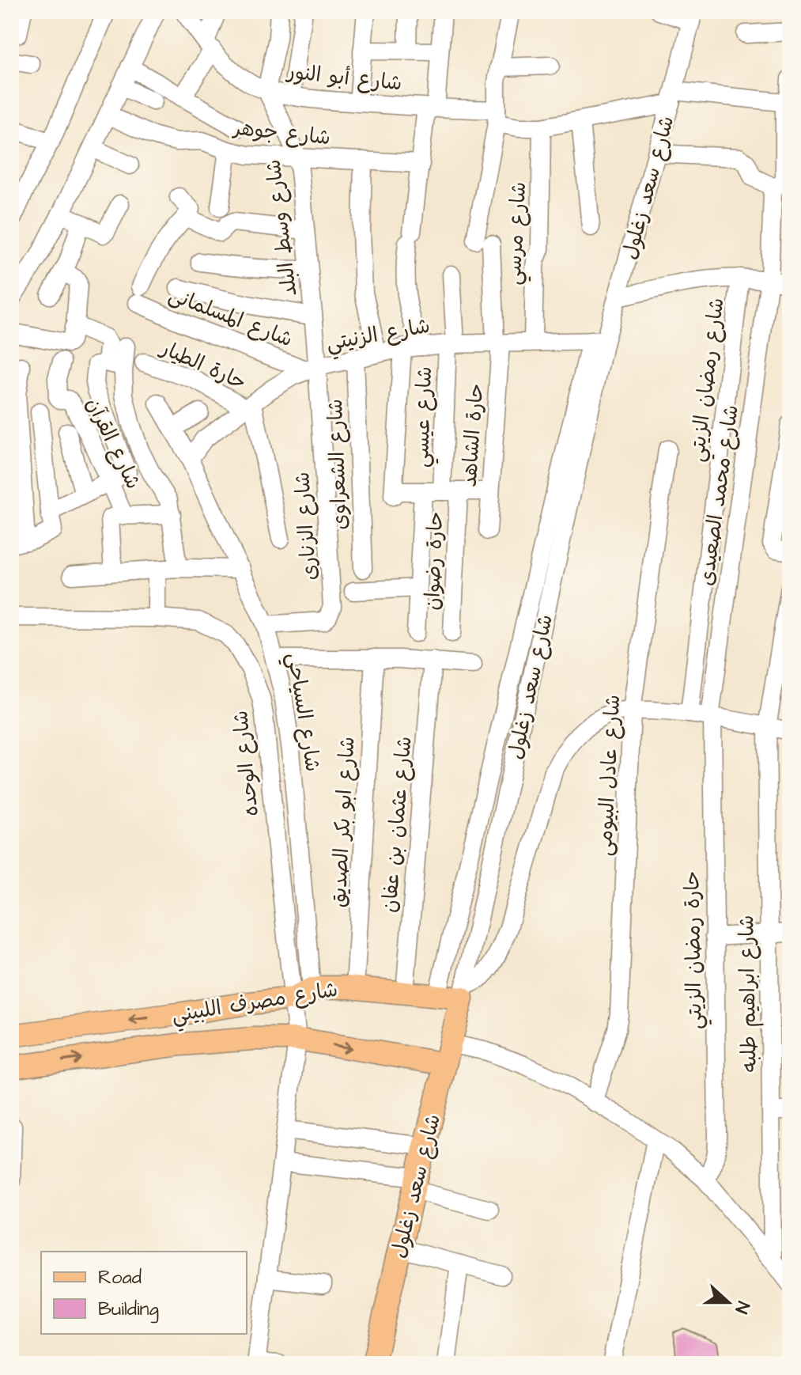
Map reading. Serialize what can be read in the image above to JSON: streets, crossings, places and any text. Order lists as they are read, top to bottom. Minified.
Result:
{"streets":{"main road":["شارع سعد زغلول","شارع مصرف اللبيني"],"street":["شارع أبو النور","شارع جوهر","شارع وسط البلد","شارع مرسي","شارع المسلمانى","شارع الزنيتي","حارة الطيار","شارع رمضان الزيتي","شارع عيسي","حارة الشاهد","شارع القرآن","شارع الشعراوى","شارع محمد الصعيدى","شارع الزنارى","حارة رضوان","شارع السياحي","شارع الوحده","شارع عادل البيومى","شارع ابو بكر الصديق","شارع عثمان بن عفان","حارة رمضان الزيتي","شارع ابراهيم طلبه"]},"crossings":[["شارع أبو النور","شارع سعد زغلول"],["شارع أبو النور","شارع وسط البلد"],["شارع أبو النور","شارع مرسي"],["شارع أبو النور","حارة الشاهد"],["شارع جوهر","شارع وسط البلد"],["شارع سعد زغلول","شارع الزنيتي"],["شارع سعد زغلول","شارع مصرف اللبيني"],["شارع وسط البلد","شارع المسلمانى"],["شارع وسط البلد","شارع الزنيتي"],["شارع وسط البلد","شارع الزنارى"],["شارع مرسي","شارع الزنيتي"],["شارع المسلمانى","شارع الزنيتي"],["شارع المسلمانى","شارع الزنارى"],["شارع الزنيتي","حارة الطيار"],["شارع الزنيتي","شارع عيسي"],["شارع الزنيتي","حارة الشاهد"],["شارع الزنيتي","شارع الشعراوى"],["شارع الزنيتي","شارع الزنارى"],["شارع الزنيتي","شارع السياحي"],["شارع عيسي","حارة رضوان"],["شارع محمد الصعيدى","حارة رمضان الزيتي"],["شارع الزنارى","شارع السياحي"],["شارع السياحي","شارع الوحده"],["شارع السياحي","شارع مصرف اللبيني"],["شارع الوحده","شارع مصرف اللبيني"],["شارع ابو بكر الصديق","شارع مصرف اللبيني"],["شارع عثمان بن عفان","شارع مصرف اللبيني"]],"legend":["Road","Building"],"north":"right"}
